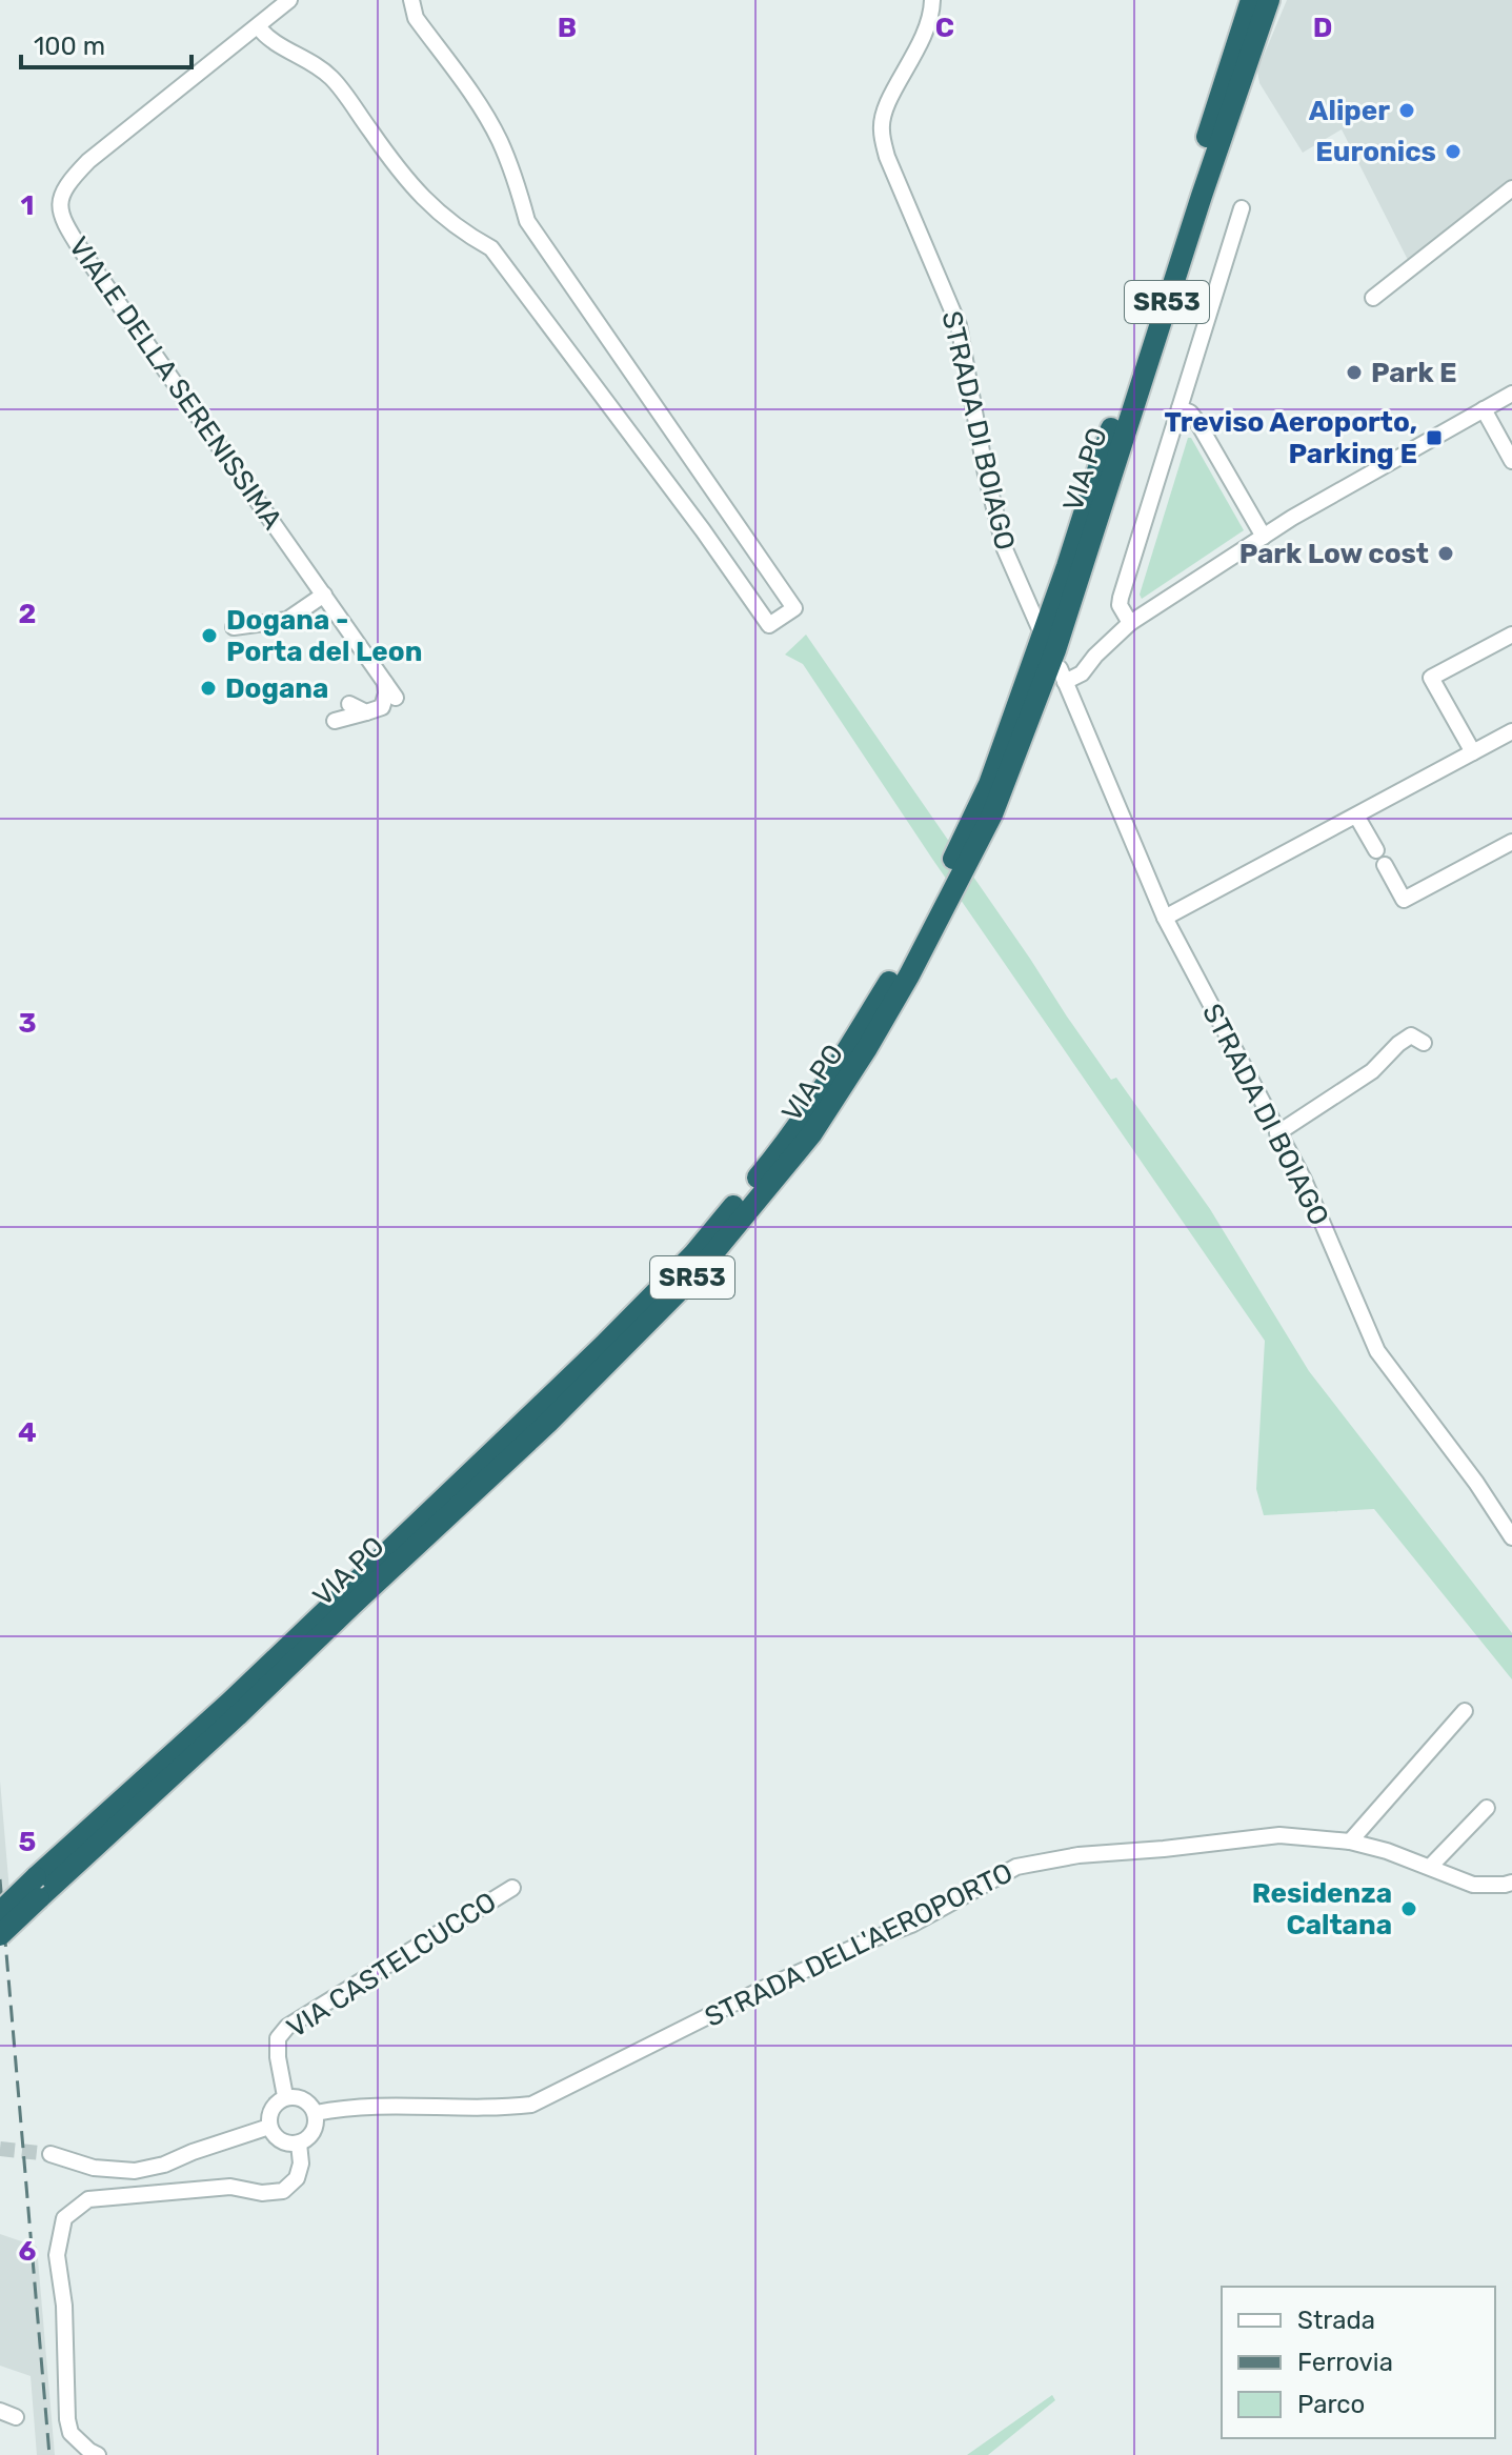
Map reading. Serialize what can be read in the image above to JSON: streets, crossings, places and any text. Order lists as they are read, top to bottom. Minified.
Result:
{"streets":{"highway":["SR53","VIA PO"],"street":["VIALE DELLA SERENISSIMA","STRADA DI BOIAGO","STRADA DELL'AEROPORTO","VIA CASTELCUCCO"]},"crossings":[["STRADA DELL'AEROPORTO","VIA CASTELCUCCO"]],"places":{"other":["Aliper","Euronics","Park E","Park Low cost","Dogana - Porta del Leon","Dogana","Residenza Caltana"],"transit":["Treviso Aeroporto, Parking E"]},"legend":["Strada","Ferrovia","Parco"],"scale_bar":"100 m","grid":{"columns":["B","C","D"],"rows":["1","2","3","4","5","6"]}}
